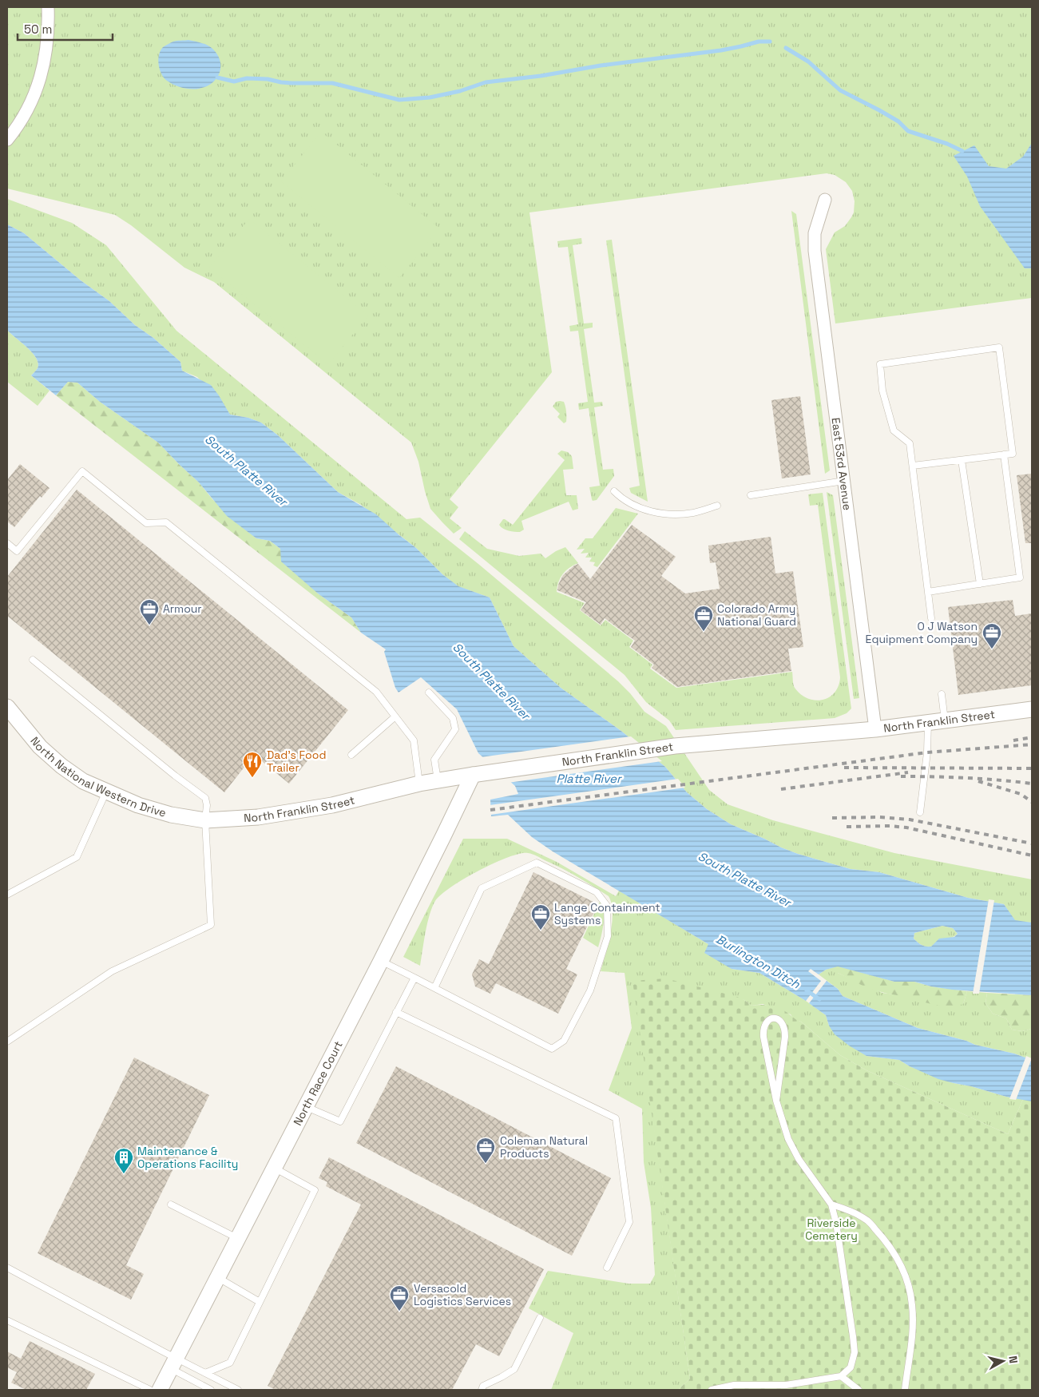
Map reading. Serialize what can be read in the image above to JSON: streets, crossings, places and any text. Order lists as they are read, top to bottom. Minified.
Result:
{"streets":{"street":["East 53rd Avenue","North Franklin Street","North National Western Drive","North Race Court"]},"crossings":[["East 53rd Avenue","North Franklin Street"],["North Franklin Street","North National Western Drive"],["North Franklin Street","North Race Court"]],"water":["South Platte River","Platte River","Burlington Ditch"],"parks":["Riverside Cemetery"],"places":{"office":["Armour","Colorado Army National Guard","O J Watson Equipment Company","Lange Containment Systems","Coleman Natural Products","Versacold Logistics Services"],"restaurant":["Dad's Food Trailer"],"building":["Maintenance & Operations Facility"]},"scale_bar":"50 m","north":"right"}
